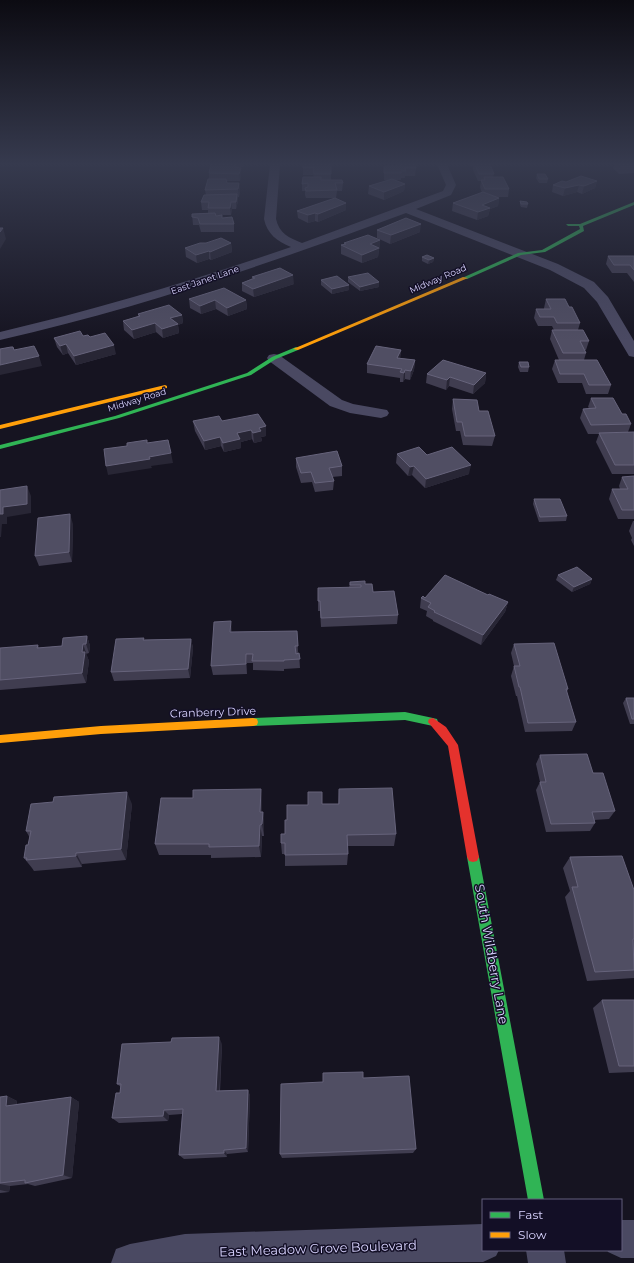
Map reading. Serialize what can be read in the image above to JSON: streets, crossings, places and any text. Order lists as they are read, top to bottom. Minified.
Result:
{"streets":{"main road":["Midway Road","Cranberry Drive","South Wildberry Lane"],"street":["East Janet Lane","East Meadow Grove Boulevard"]},"crossings":[["Cranberry Drive","South Wildberry Lane"]],"legend":["Fast","Slow"]}
